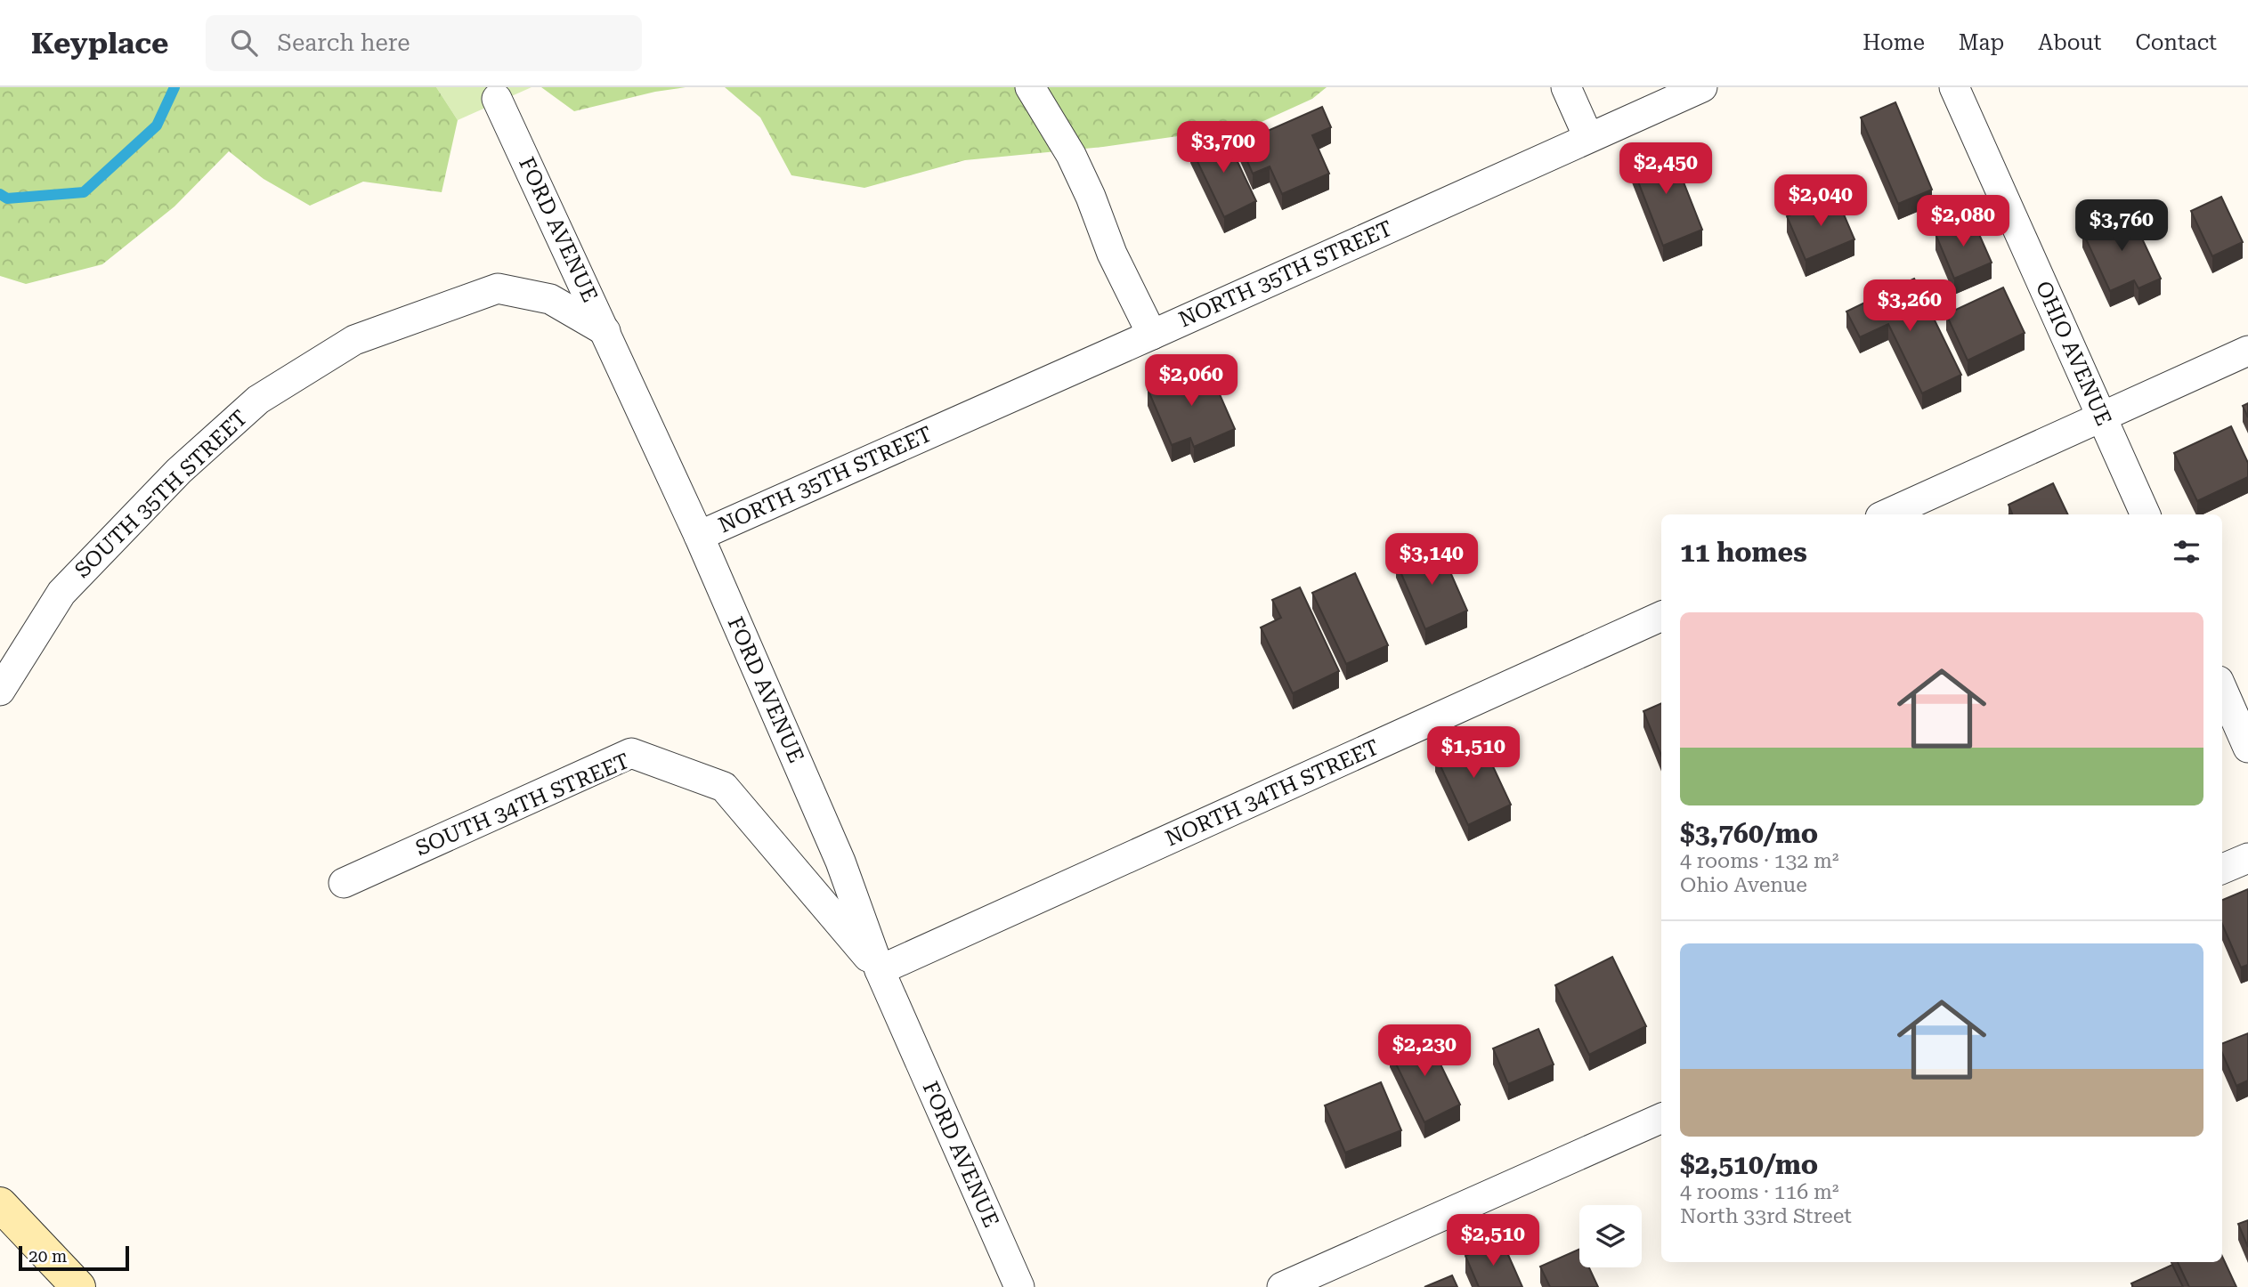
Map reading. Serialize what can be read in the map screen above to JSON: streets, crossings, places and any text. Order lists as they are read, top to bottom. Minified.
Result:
{"streets":{"street":["FORD AVENUE","NORTH 35TH STREET","OHIO AVENUE","SOUTH 35TH STREET","NORTH 34TH STREET","SOUTH 34TH STREET"]},"crossings":[["FORD AVENUE","NORTH 35TH STREET"],["FORD AVENUE","SOUTH 35TH STREET"],["FORD AVENUE","NORTH 34TH STREET"],["FORD AVENUE","SOUTH 34TH STREET"],["NORTH 34TH STREET","SOUTH 34TH STREET"]],"scale_bar":"20 m","page":{"header":"Keyplace","search":"Search here","nav":["Home","Map","About","Contact"],"price":["$3,700","$2,450","$2,040","$2,080","$3,760","$3,260","$2,060","$3,140","$1,510","$2,230","$2,510"],"heading":"11 homes","list":[{"name":"$3,760/mo","note":"4 rooms · 132 m² · Ohio Avenue"},{"name":"$2,510/mo","note":"4 rooms · 116 m² · North 33rd Street"}],"scale":"20 m"}}
